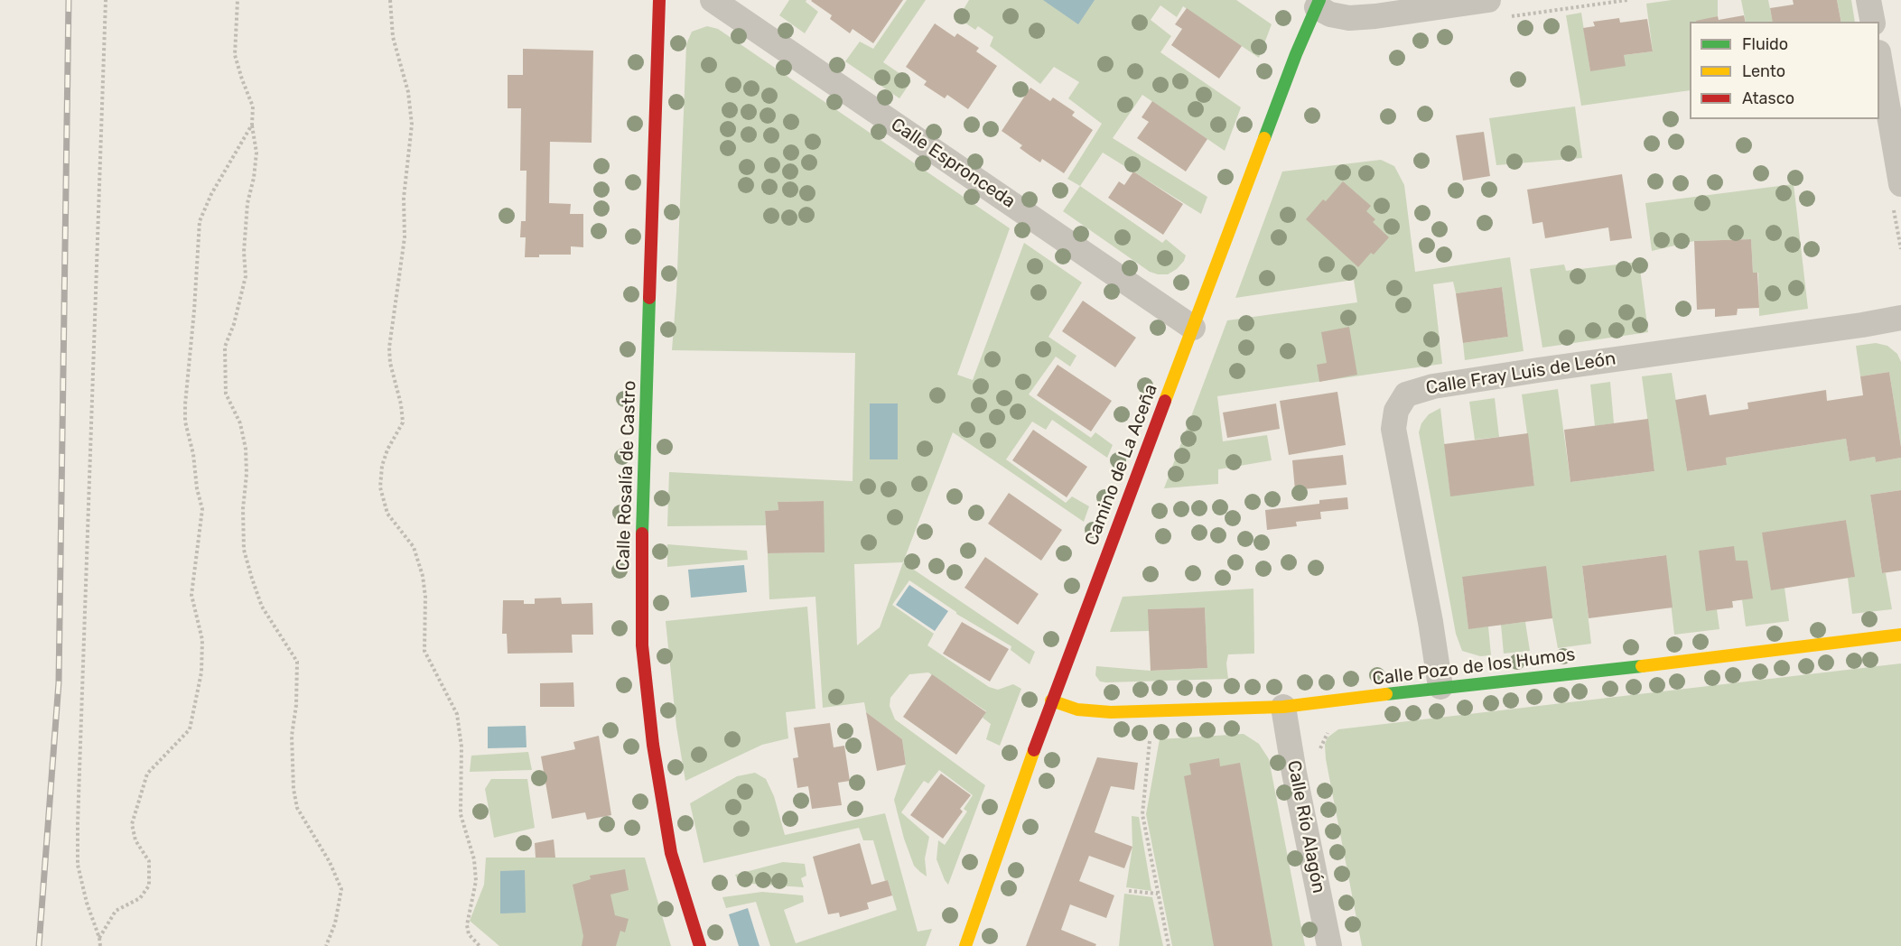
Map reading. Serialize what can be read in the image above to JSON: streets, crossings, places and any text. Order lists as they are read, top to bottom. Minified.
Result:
{"streets":{"street":["Calle Espronceda","Calle Fray Luis de León","Camino de La Aceña","Calle Rosalía de Castro","Calle Pozo de los Humos","Calle Río Alagón"]},"crossings":[["Calle Espronceda","Camino de La Aceña"],["Calle Fray Luis de León","Calle Pozo de los Humos"],["Camino de La Aceña","Calle Pozo de los Humos"],["Calle Pozo de los Humos","Calle Río Alagón"]],"legend":["Fluido","Lento","Atasco"]}
